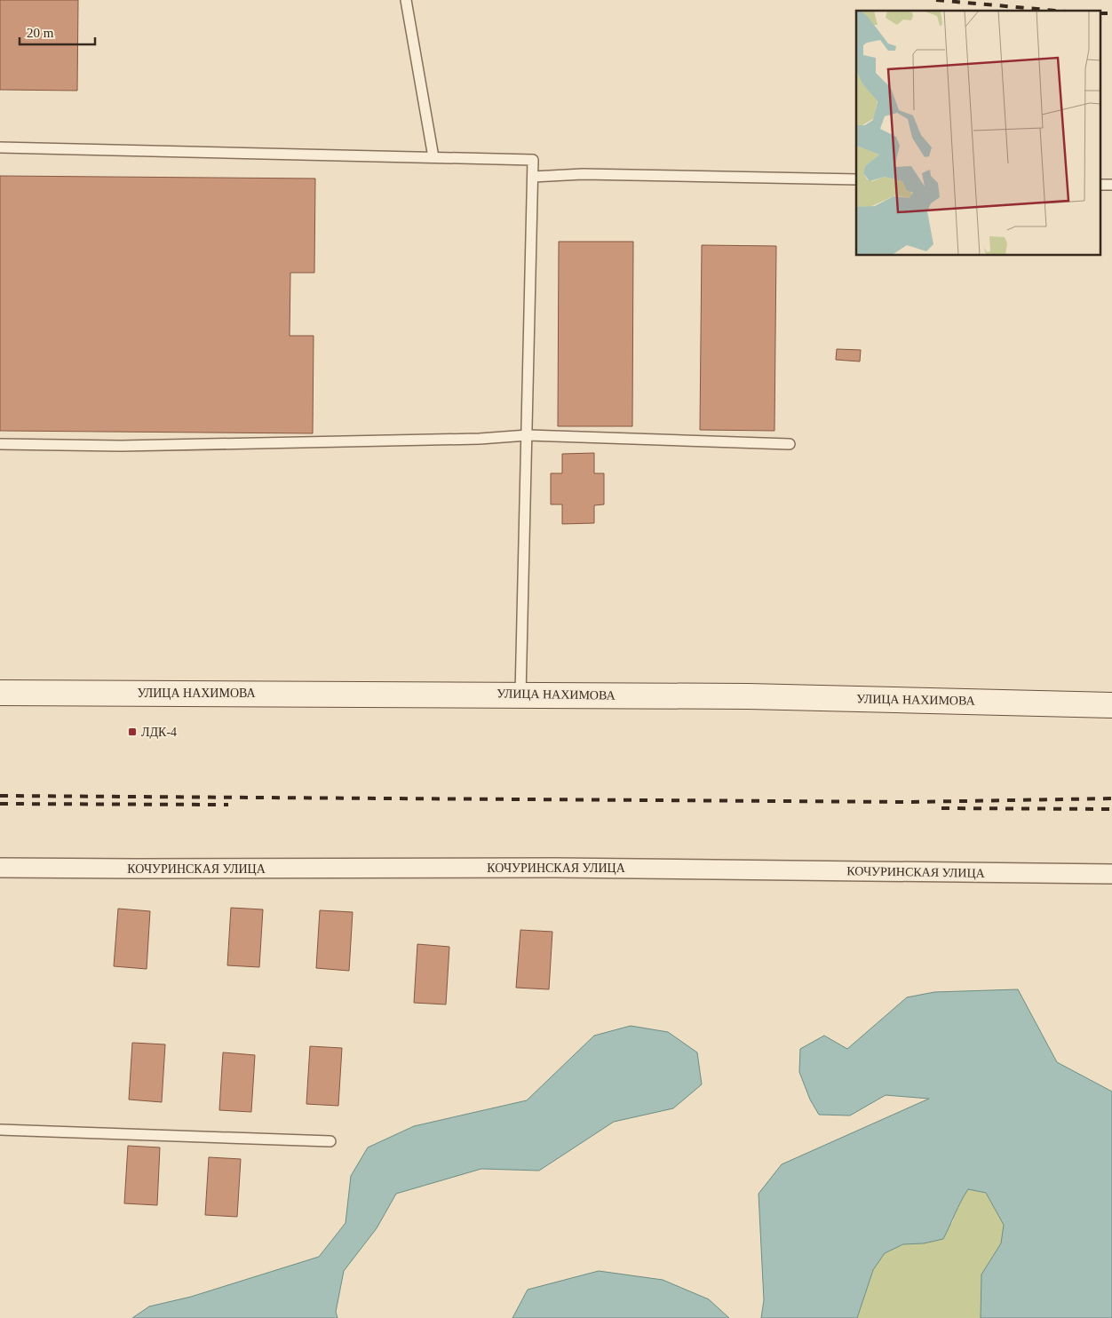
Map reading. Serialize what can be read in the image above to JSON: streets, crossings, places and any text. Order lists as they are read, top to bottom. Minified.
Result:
{"streets":{"main road":["УЛИЦА НАХИМОВА"],"street":["КОЧУРИНСКАЯ УЛИЦА"]},"places":{"transit":["ЛДК-4"]},"scale_bar":"20 m"}
